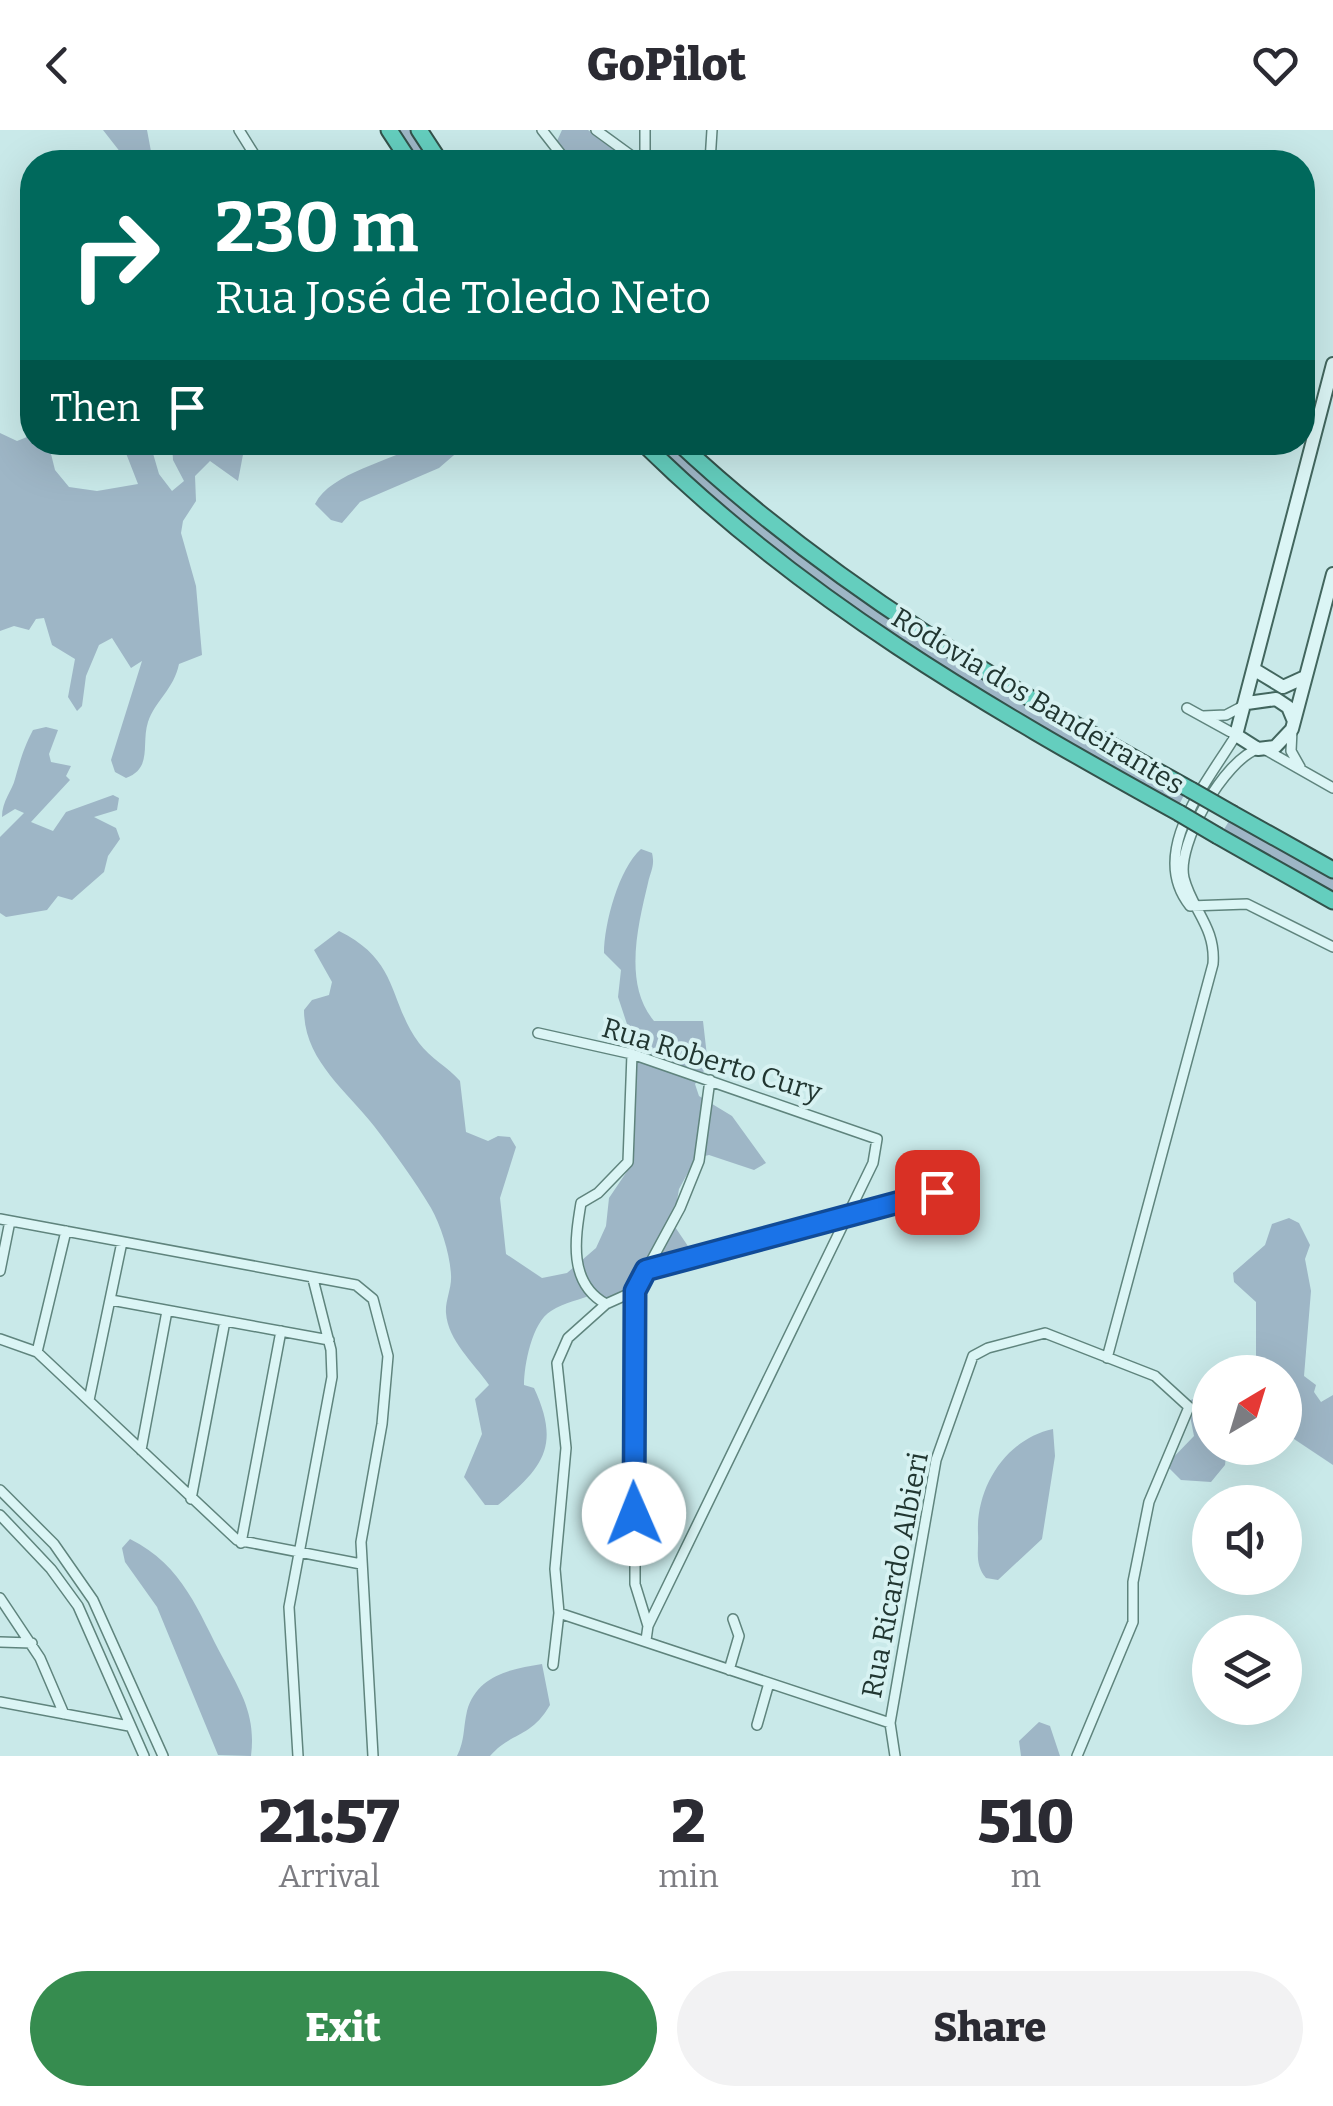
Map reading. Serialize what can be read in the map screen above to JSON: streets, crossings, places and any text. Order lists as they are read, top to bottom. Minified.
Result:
{"streets":{"highway":["Rodovia dos Bandeirantes"],"street":["Rua Roberto Cury","Rua Ricardo Albieri"]},"north":"top right","page":{"header":"GoPilot","turn":["230 m","Rua José de Toledo Neto"],"then":"Then","eta":["21:57","Arrival","2","min","510","m"],"buttons":["Exit","Share"]}}
